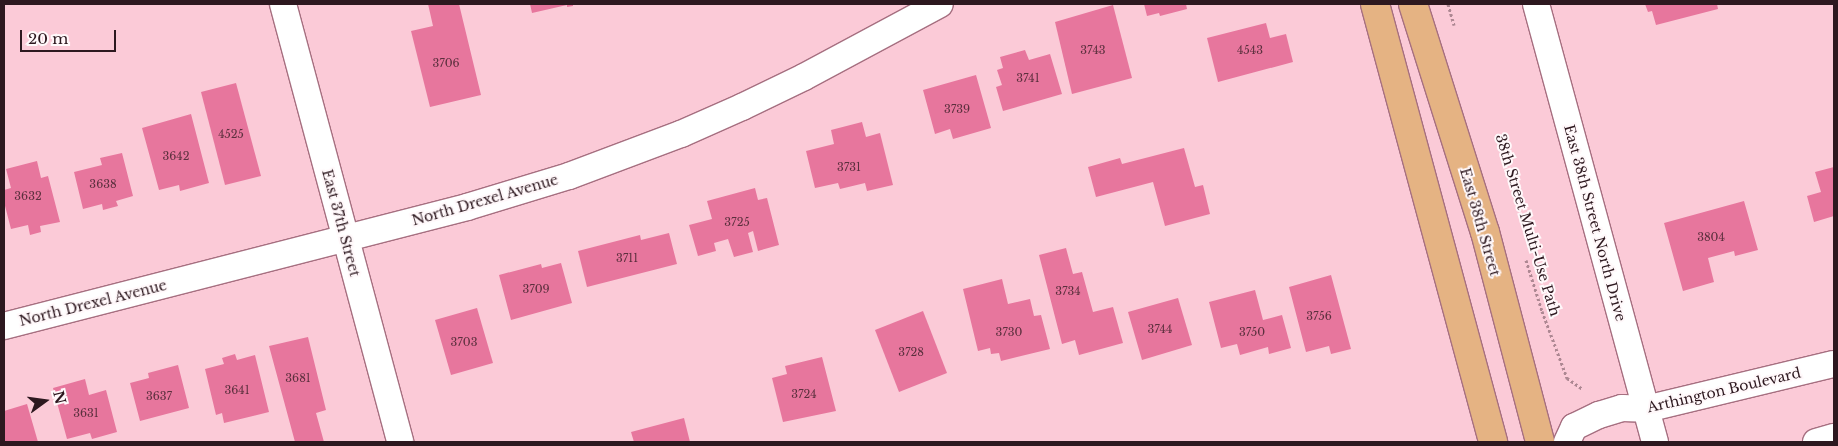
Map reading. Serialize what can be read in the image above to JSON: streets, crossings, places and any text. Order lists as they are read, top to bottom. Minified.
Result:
{"streets":{"main road":["East 38th Street"],"street":["North Drexel Avenue","East 37th Street","East 38th Street North Drive","Arthington Boulevard"],"path":["38th Street Multi-Use Path"]},"crossings":[["North Drexel Avenue","East 37th Street"],["East 38th Street North Drive","Arthington Boulevard"],["38th Street Multi-Use Path","Arthington Boulevard"]],"house_numbers":["3743","4543","3706","3741","3739","4525","3642","3731","3638","3632","3725","3804","3711","3709","3734","3756","3744","3730","3750","3703","3728","3681","3641","3724","3637","3631"],"scale_bar":"20 m","north":"right"}
